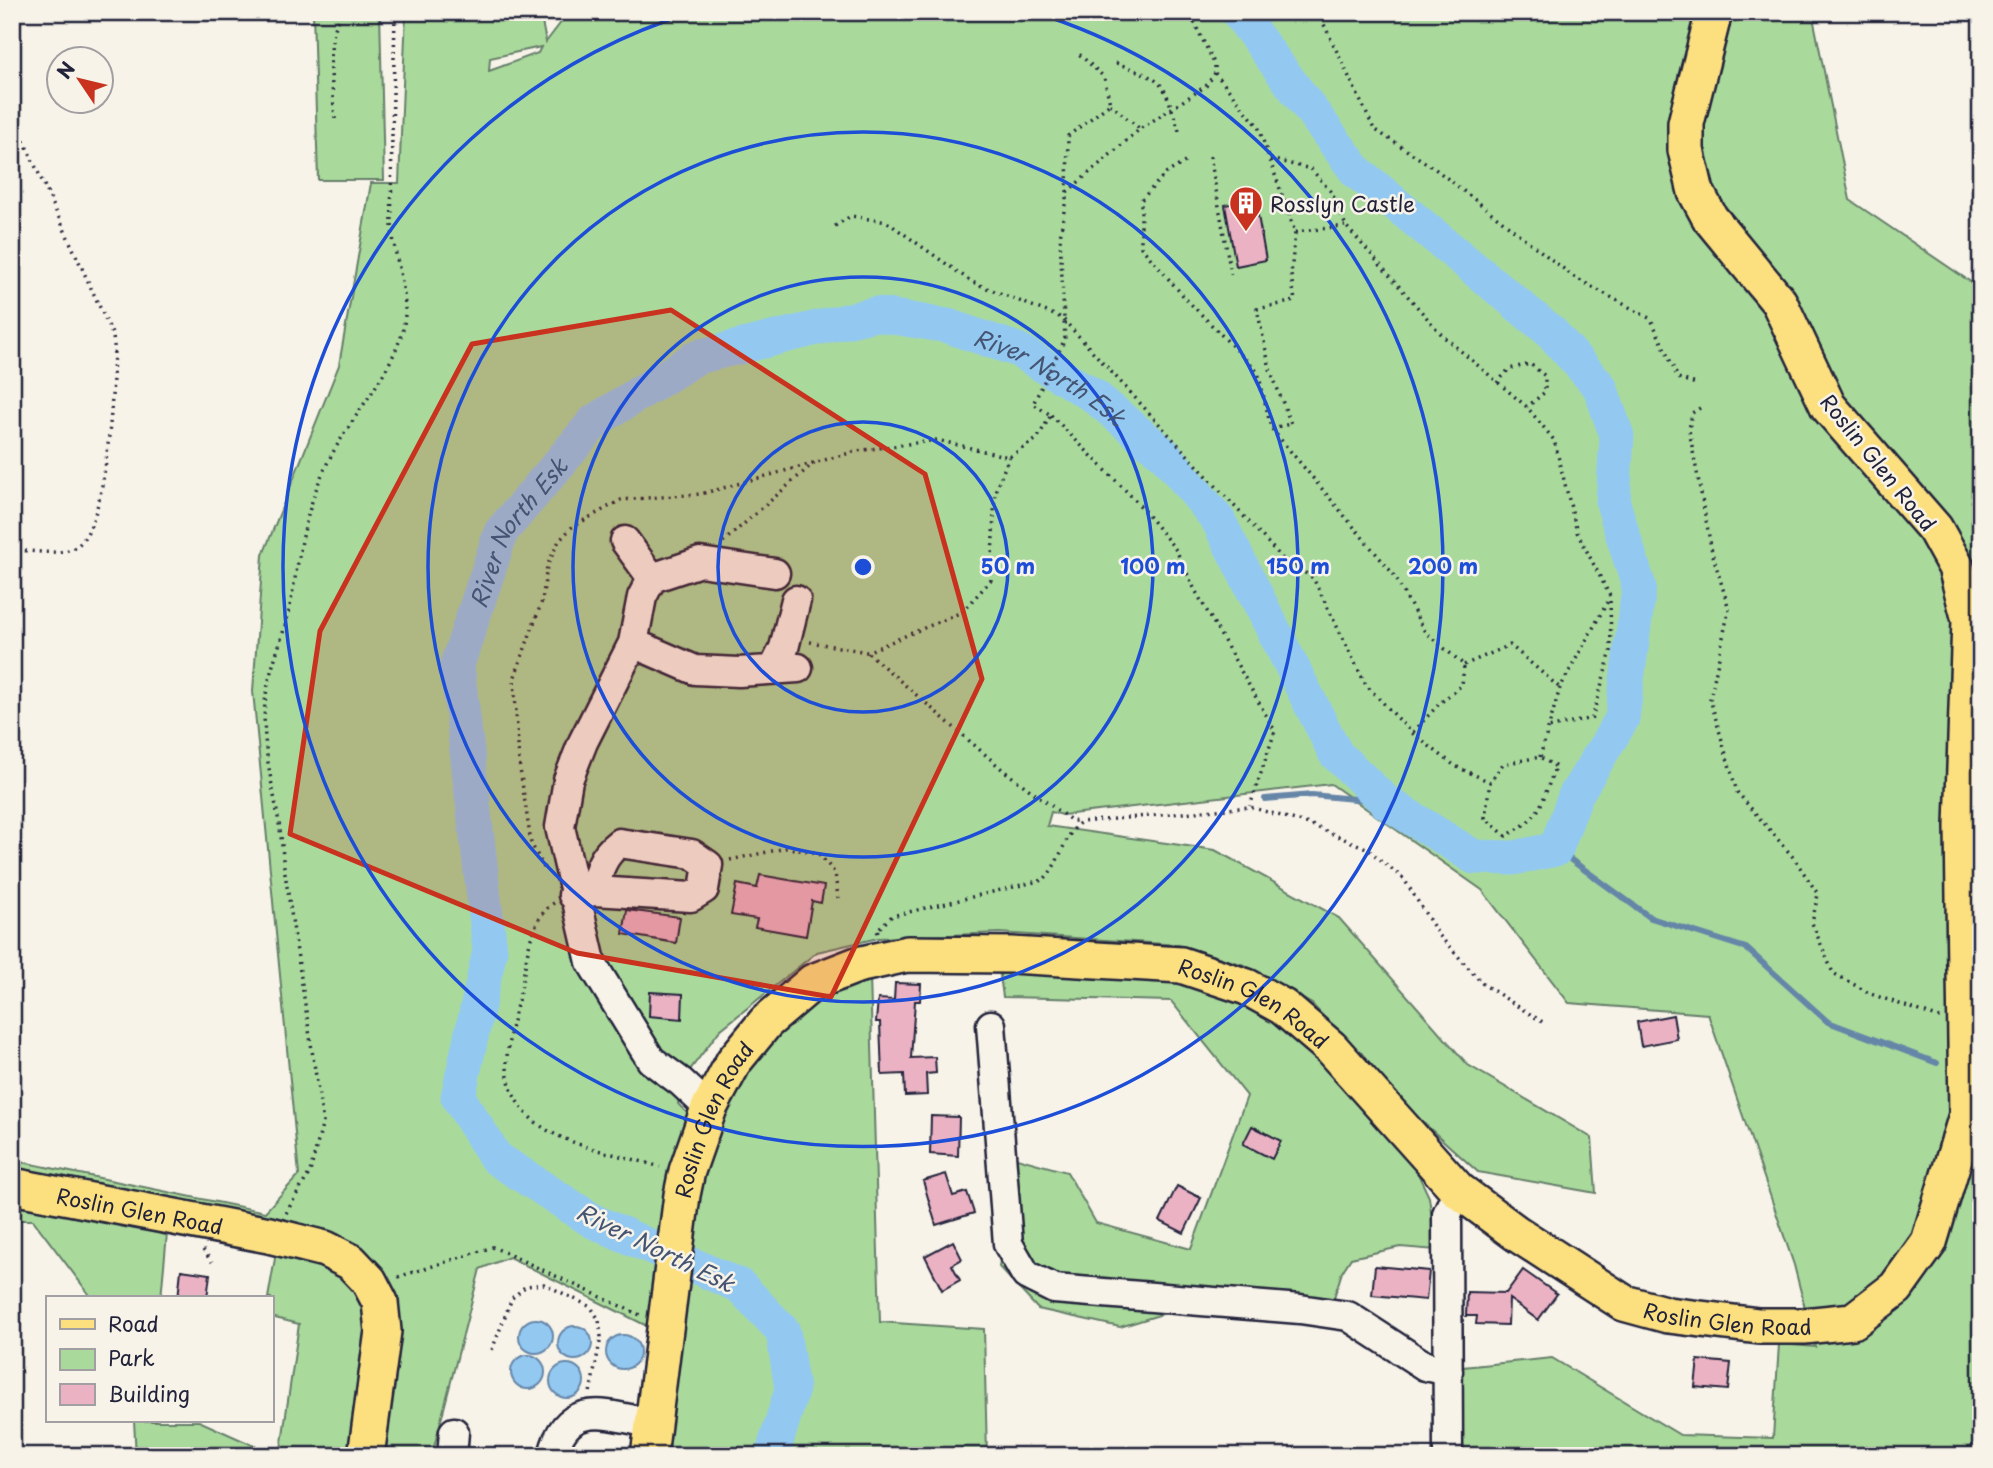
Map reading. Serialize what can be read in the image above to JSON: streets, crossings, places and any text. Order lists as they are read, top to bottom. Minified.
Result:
{"streets":{"main road":["Roslin Glen Road"]},"water":["River North Esk"],"places":{"building":["Rosslyn Castle"]},"legend":["Road","Park","Building"],"north":"top left","rings":["50 m","100 m","150 m","200 m"]}
